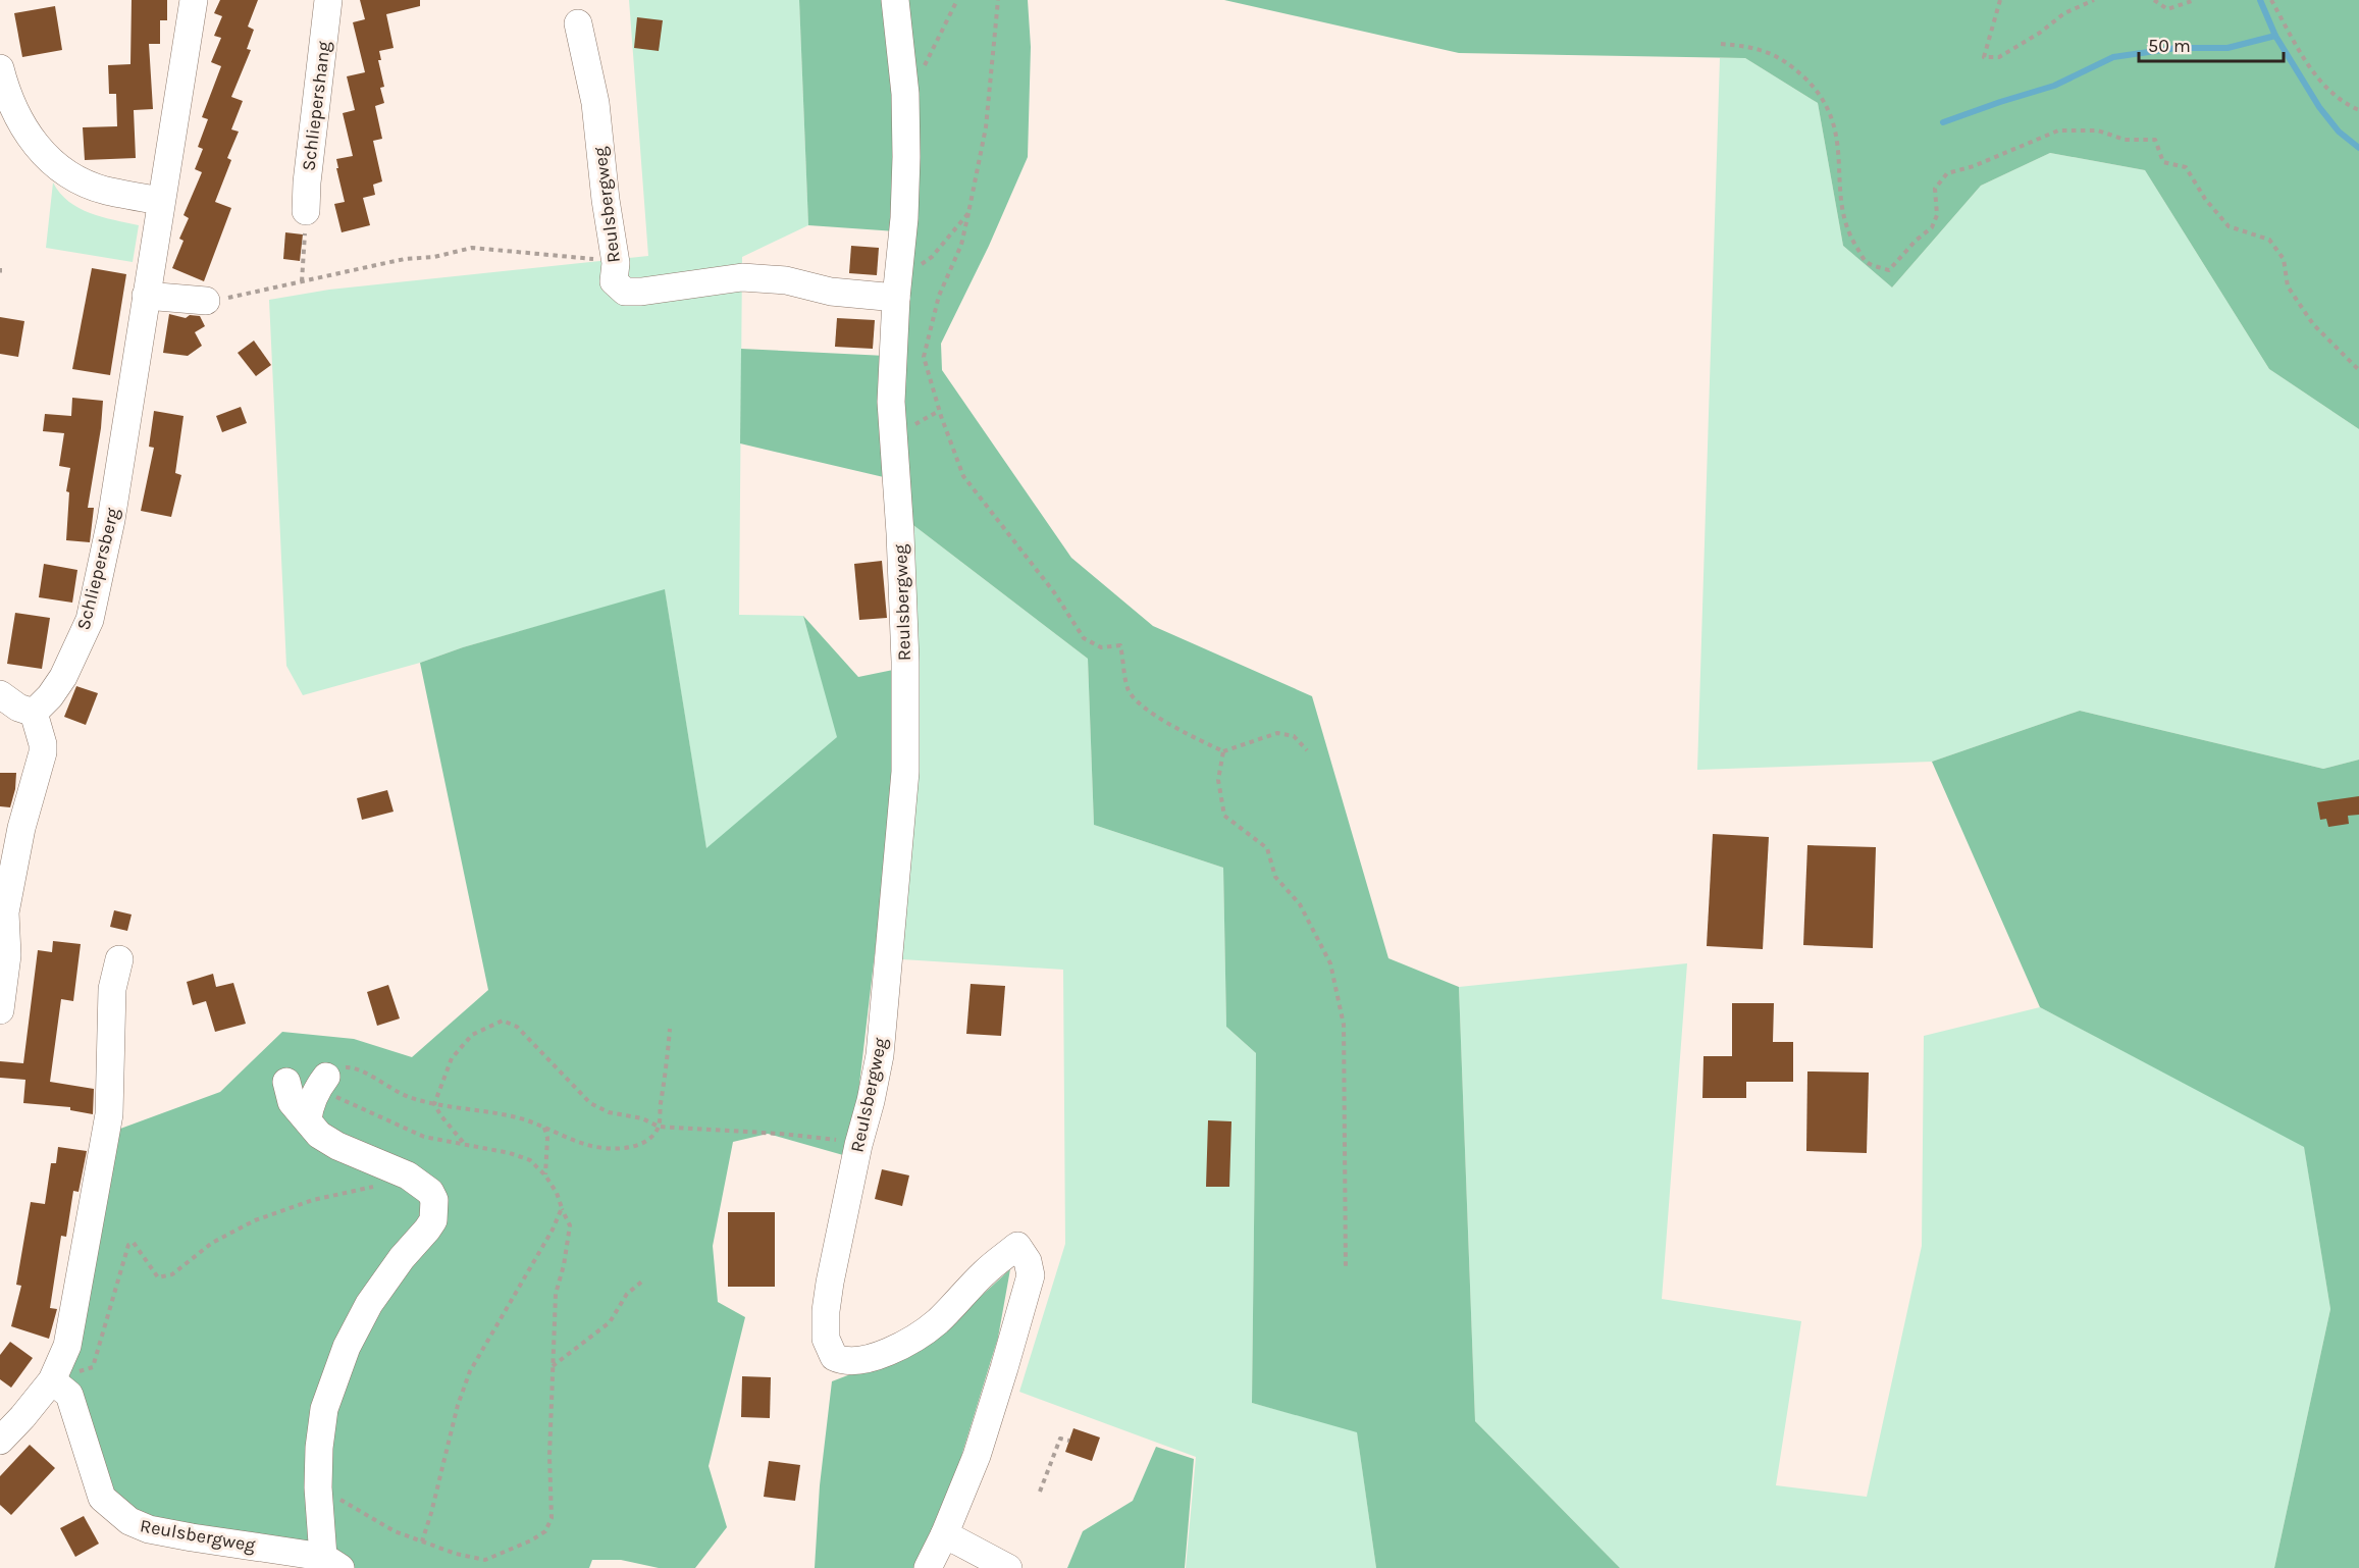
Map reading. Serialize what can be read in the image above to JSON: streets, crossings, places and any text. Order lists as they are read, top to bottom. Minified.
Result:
{"streets":{"street":["Schliepershang","Reulsbergweg","Schliepersberg"]},"scale_bar":"50 m"}
